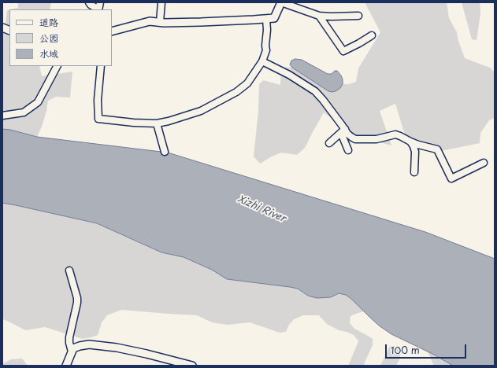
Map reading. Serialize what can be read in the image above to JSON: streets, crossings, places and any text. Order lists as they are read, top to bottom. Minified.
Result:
{"water":["Xizhi River"],"legend":["道路","公园","水域"],"scale_bar":"100 m"}
